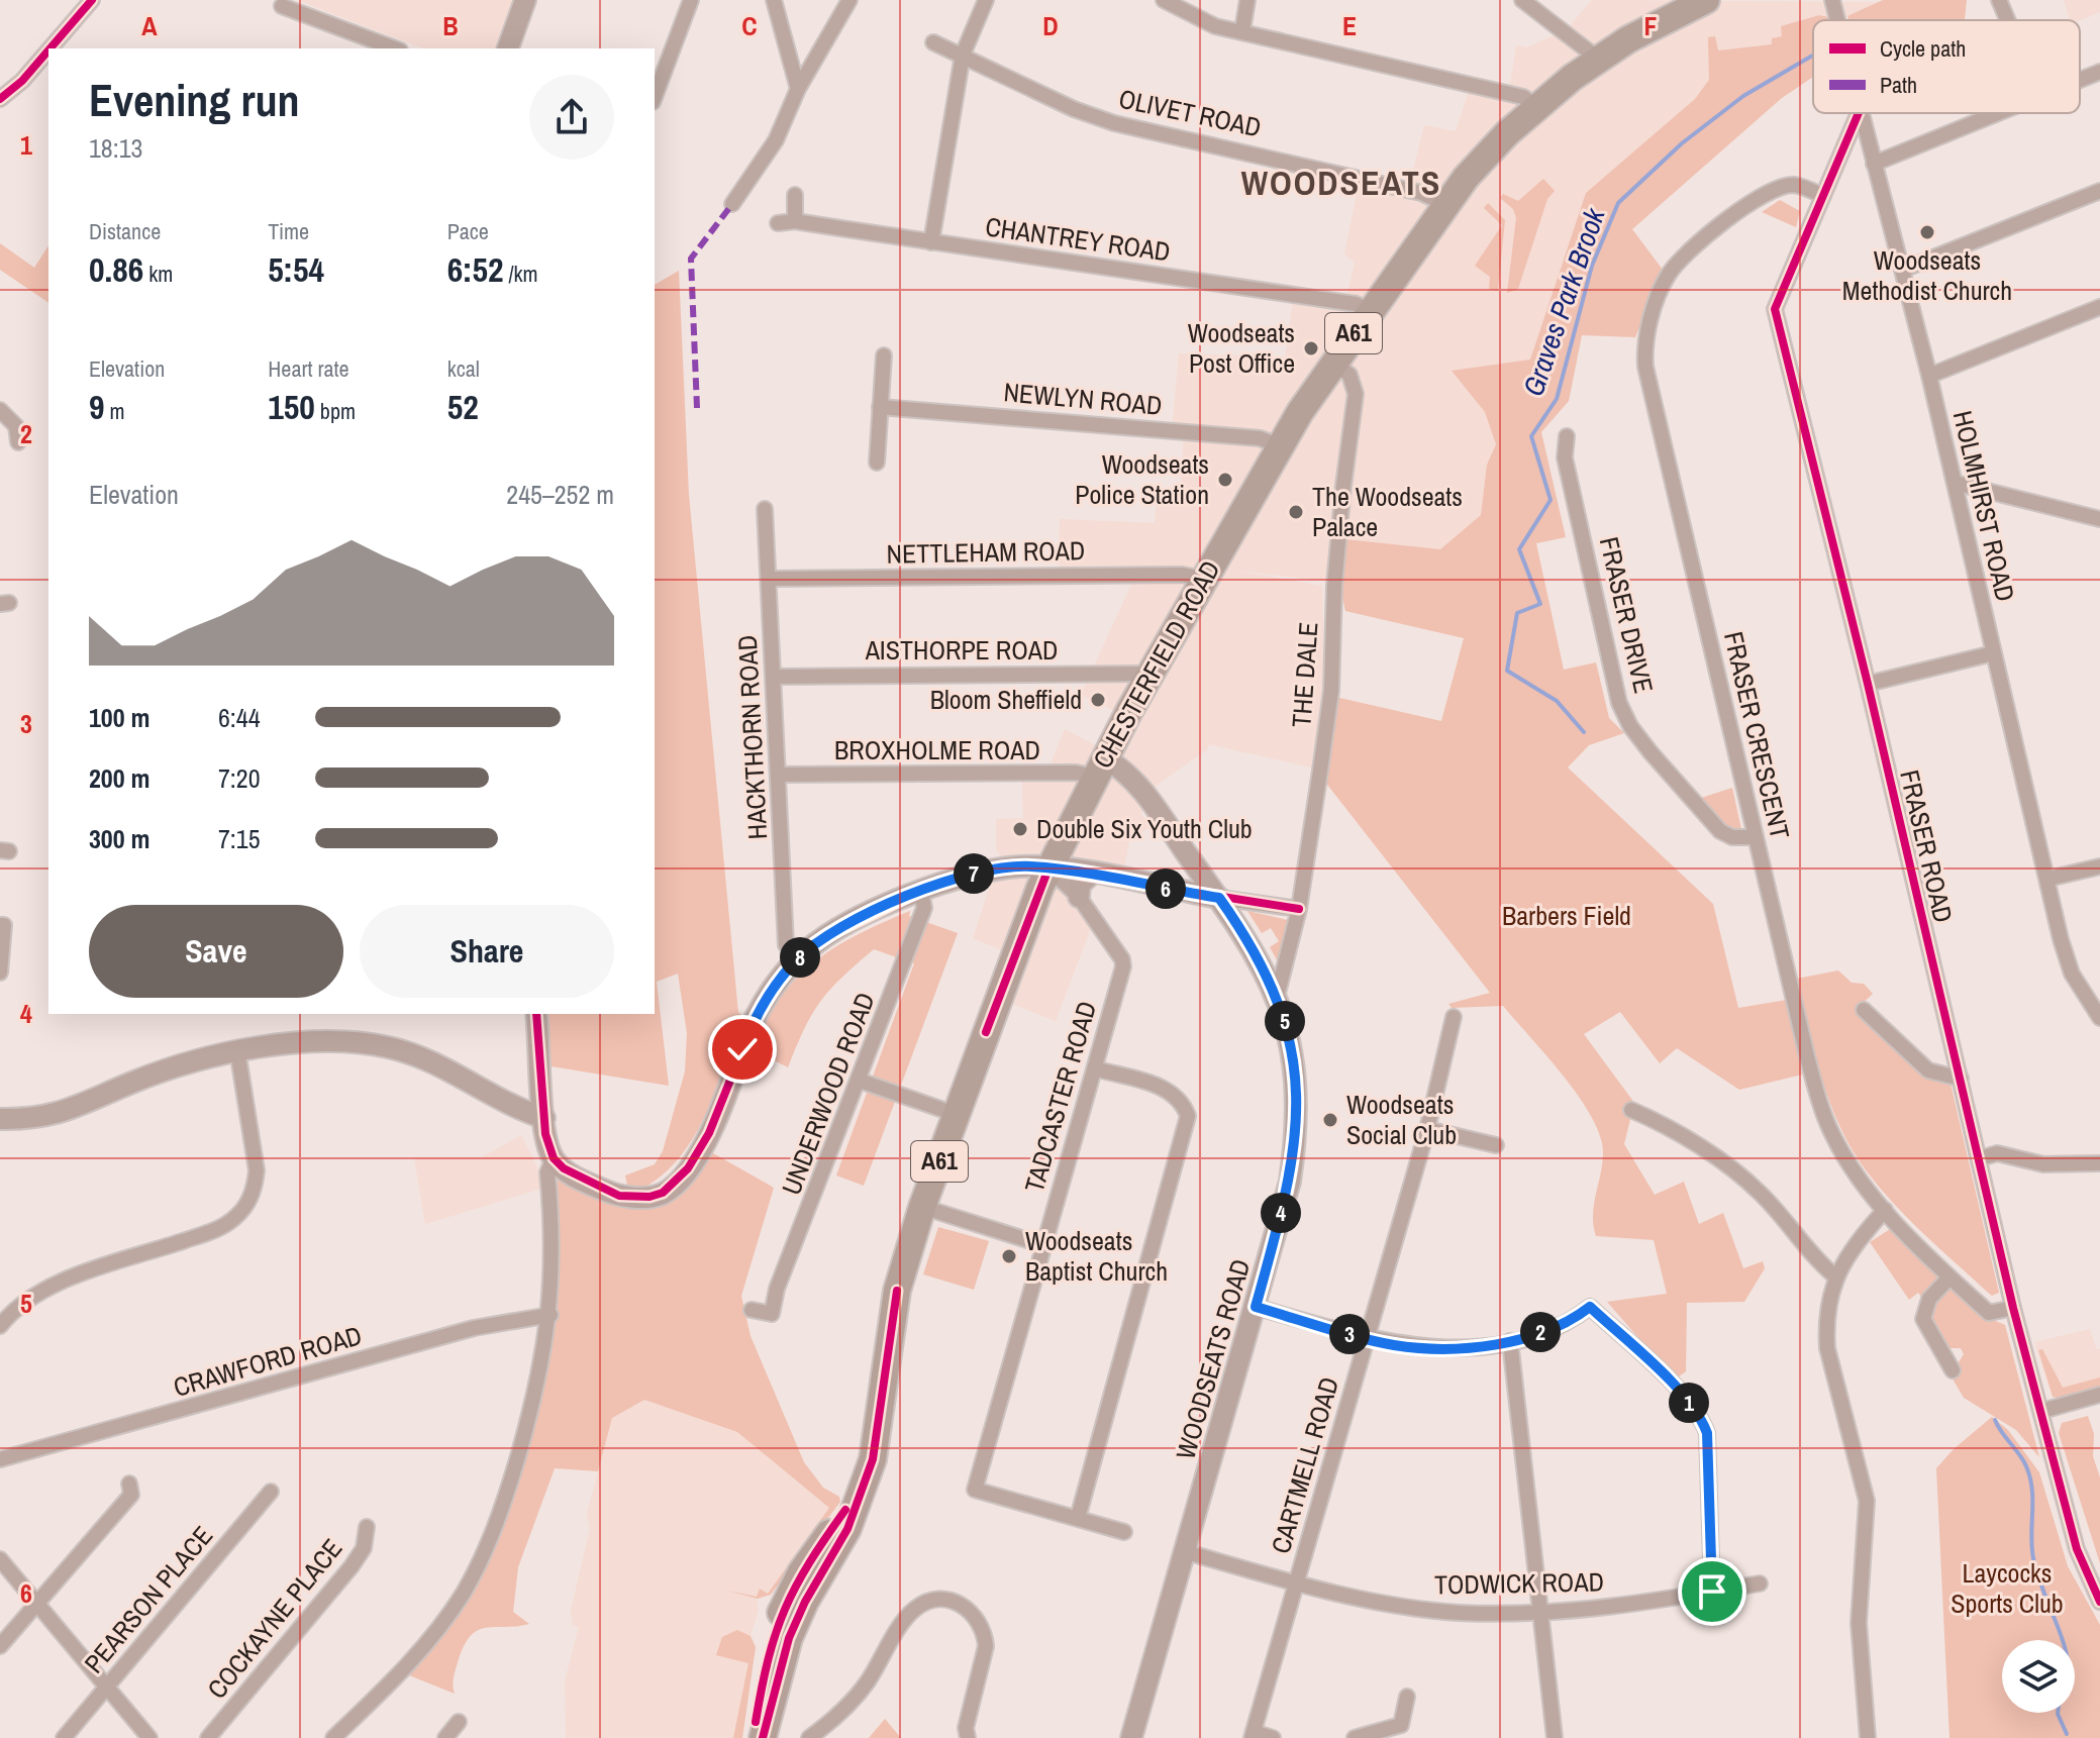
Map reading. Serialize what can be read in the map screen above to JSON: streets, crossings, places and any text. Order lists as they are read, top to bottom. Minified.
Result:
{"streets":{"highway":["A61","CHESTERFIELD ROAD"],"street":["OLIVET ROAD","CHANTREY ROAD","NEWLYN ROAD","HOLMHIRST ROAD","NETTLEHAM ROAD","FRASER DRIVE","AISTHORPE ROAD","THE DALE","FRASER CRESCENT","HACKTHORN ROAD","BROXHOLME ROAD","FRASER ROAD","UNDERWOOD ROAD","TADCASTER ROAD","WOODSEATS ROAD","CRAWFORD ROAD","CARTMELL ROAD","TODWICK ROAD","PEARSON PLACE","COCKAYNE PLACE"]},"crossings":[["OLIVET ROAD","CHESTERFIELD ROAD"],["CHANTREY ROAD","CHESTERFIELD ROAD"],["NEWLYN ROAD","CHESTERFIELD ROAD"],["NETTLEHAM ROAD","CHESTERFIELD ROAD"],["NETTLEHAM ROAD","HACKTHORN ROAD"],["FRASER DRIVE","FRASER CRESCENT"],["AISTHORPE ROAD","CHESTERFIELD ROAD"],["AISTHORPE ROAD","HACKTHORN ROAD"],["CHESTERFIELD ROAD","THE DALE"],["CHESTERFIELD ROAD","BROXHOLME ROAD"],["CHESTERFIELD ROAD","TADCASTER ROAD"],["CHESTERFIELD ROAD","WOODSEATS ROAD"],["THE DALE","WOODSEATS ROAD"],["FRASER CRESCENT","FRASER ROAD"],["HACKTHORN ROAD","BROXHOLME ROAD"],["BROXHOLME ROAD","WOODSEATS ROAD"],["WOODSEATS ROAD","TODWICK ROAD"],["CARTMELL ROAD","TODWICK ROAD"]],"districts":["WOODSEATS"],"water":["Graves Park Brook"],"parks":["Barbers Field","Laycocks Sports Club"],"places":["Woodseats Methodist Church","Woodseats Post Office","Woodseats Police Station","The Woodseats Palace","Bloom Sheffield","Double Six Youth Club","Woodseats Social Club","Woodseats Baptist Church"],"legend":["Cycle path","Path"],"page":{"heading":["Evening run","18:13"],"stats":[["Distance","0.86 km"],["Time","5:54"],["Pace","6:52 /km"],["Elevation","9 m"],["Heart rate","150 bpm"],["kcal","52"]],"chart":["Elevation","245–252 m"],"list":[{"name":"100 m","note":"6:44"},{"name":"200 m","note":"7:20"},{"name":"300 m","note":"7:15"}],"pins":["7","6","8","5","4","2","3","1"],"buttons":["Save","Share"]},"grid":{"columns":["A","B","C","D","E","F"],"rows":["1","2","3","4","5","6"]}}
